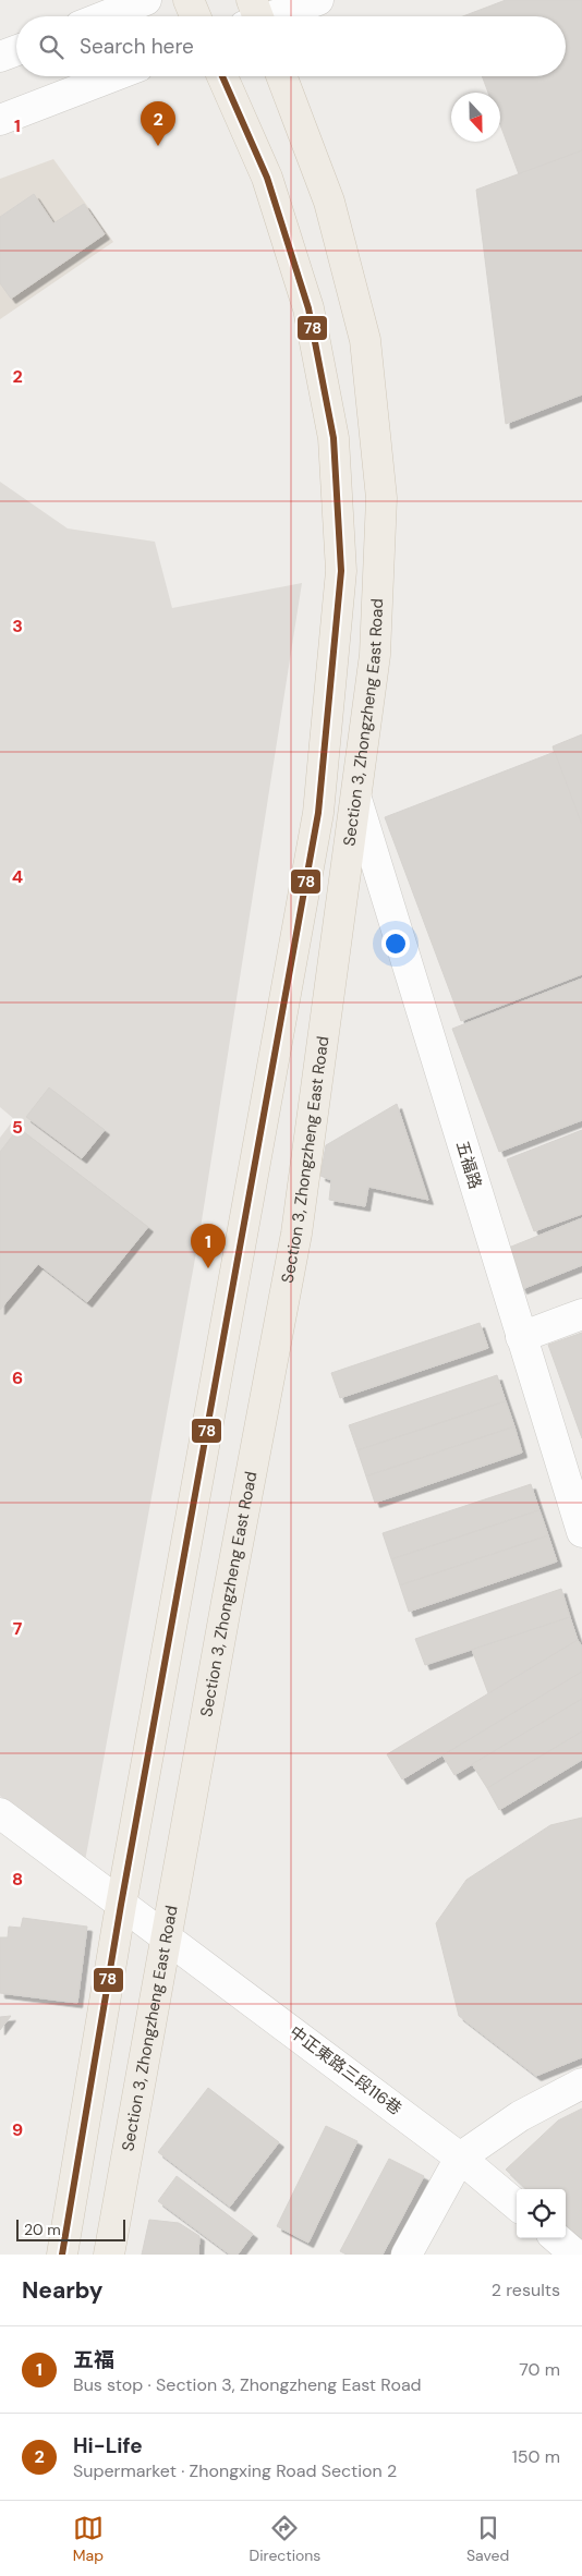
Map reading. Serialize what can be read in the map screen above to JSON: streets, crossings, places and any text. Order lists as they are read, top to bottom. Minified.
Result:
{"streets":{"main road":["Section 3, Zhongzheng East Road"],"street":["五福路","中正東路三段116巷"]},"crossings":[["Section 3, Zhongzheng East Road","五福路"],["Section 3, Zhongzheng East Road","中正東路三段116巷"]],"lines":["transit line 78"],"scale_bar":"20 m","north":"bottom","page":{"search":"Search here","pins":["2","1"],"scale":"20 m","heading":["Nearby","2 results"],"list":[{"mark":"1","name":"五福","note":"Bus stop · Section 3, Zhongzheng East Road","value":"70 m"},{"mark":"2","name":"Hi-Life","note":"Supermarket · Zhongxing Road Section 2","value":"150 m"}],"nav":["Map","Directions","Saved"]},"grid":{"rows":["1","2","3","4","5","6","7","8","9"]}}
